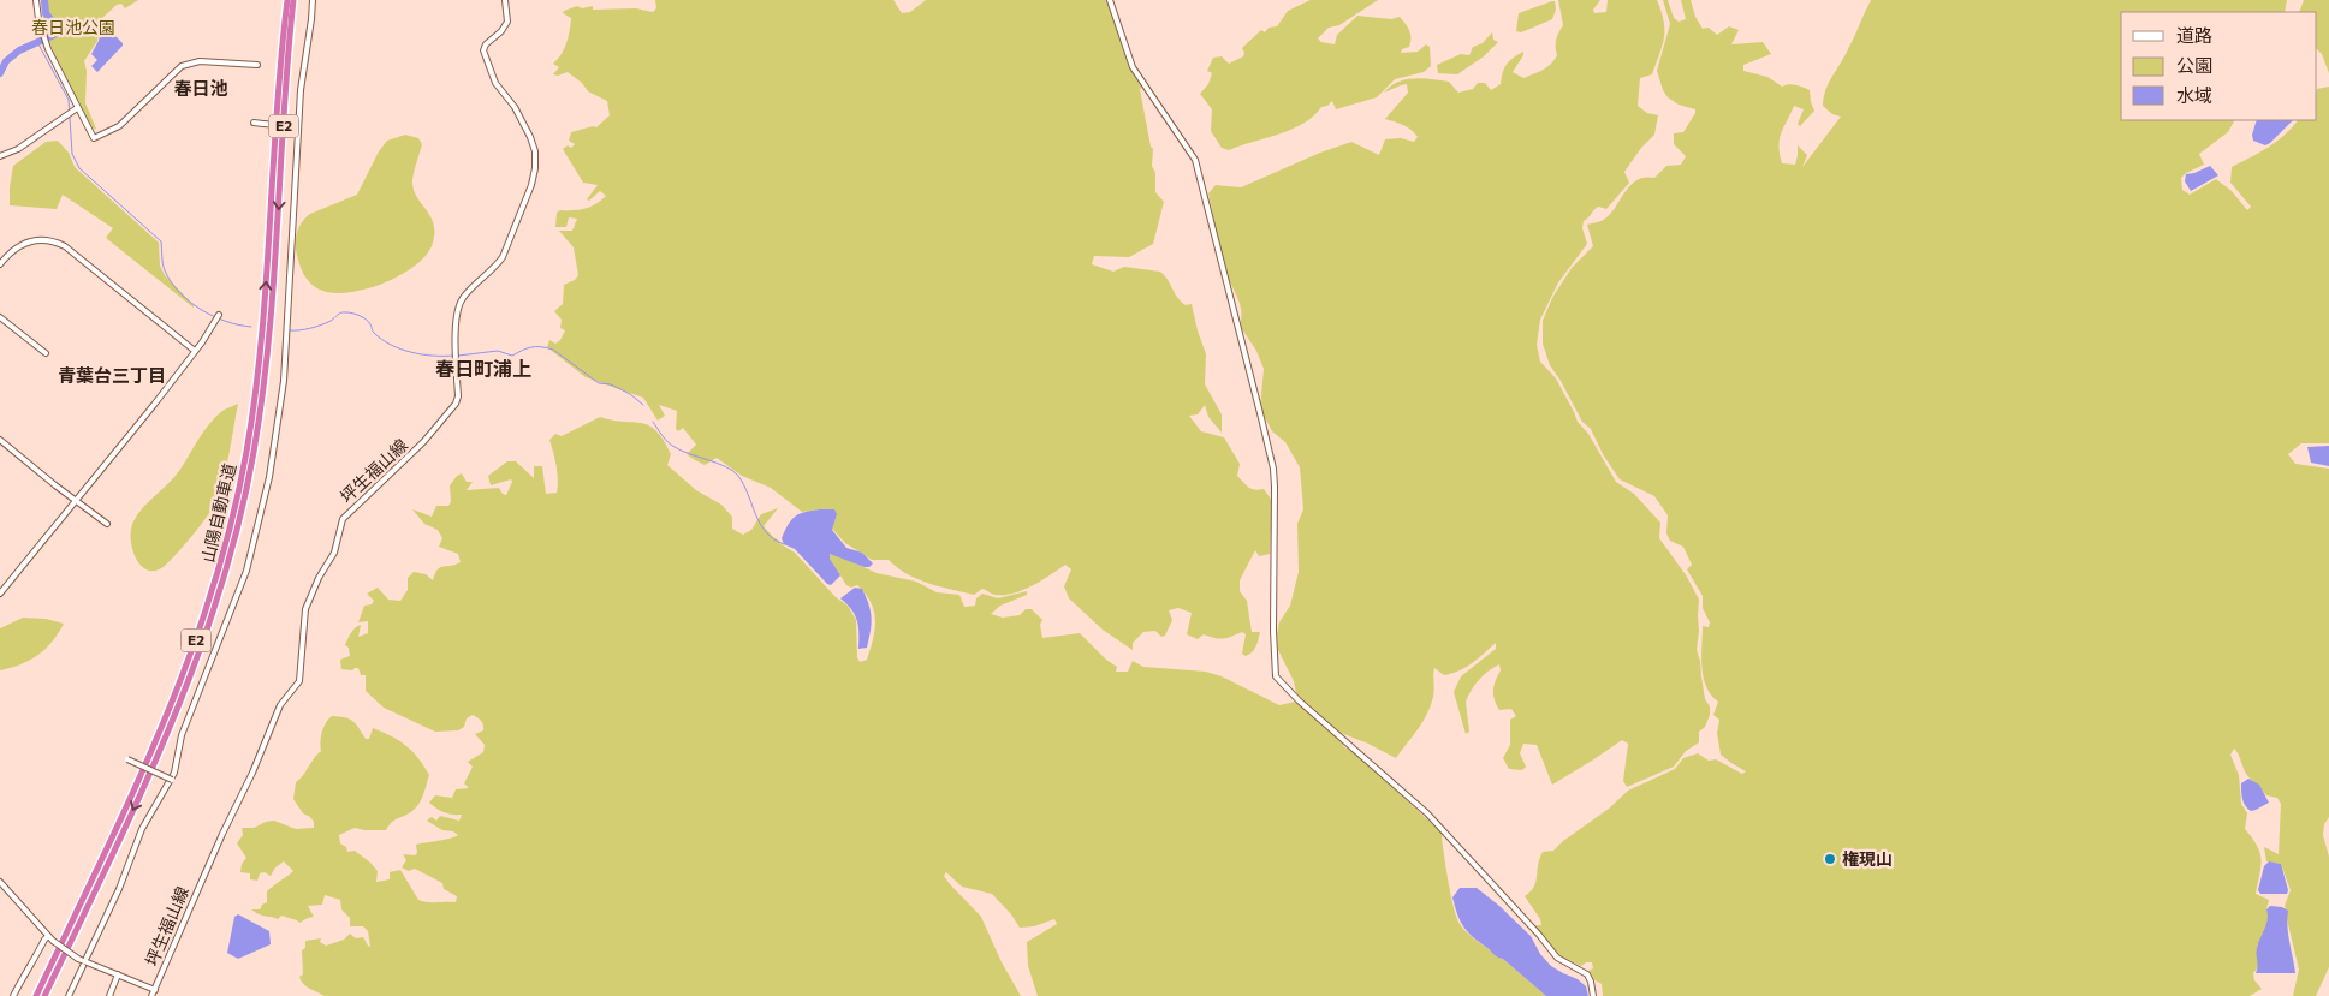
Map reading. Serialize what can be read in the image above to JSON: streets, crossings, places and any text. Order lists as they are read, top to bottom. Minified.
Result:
{"streets":{"highway":["E2","山陽自動車道"],"street":["坪生福山線"]},"districts":["春日池","春日町浦上","青葉台三丁目"],"parks":["春日池公園"],"places":["権現山"],"legend":["道路","公園","水域"]}
